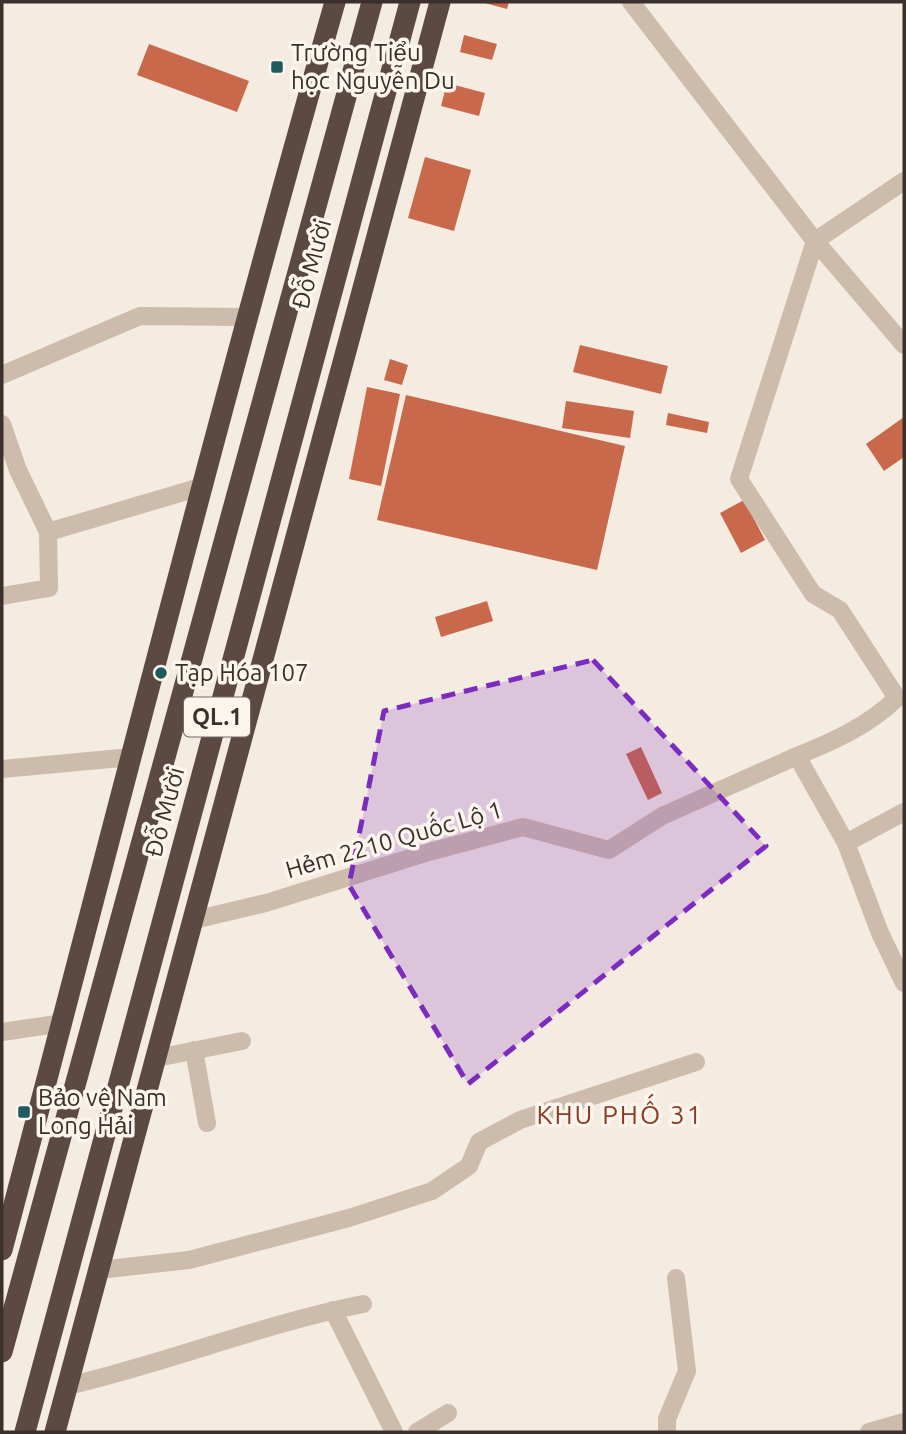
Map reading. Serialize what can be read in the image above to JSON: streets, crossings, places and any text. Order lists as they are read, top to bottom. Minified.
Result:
{"streets":{"highway":["Đỗ Mười","QL.1"],"street":["Hẻm 2210 Quốc Lộ 1"]},"crossings":[["QL.1","Hẻm 2210 Quốc Lộ 1"]],"districts":["KHU PHỐ 31"],"places":{"transit":["Trường Tiểu học Nguyễn Du","Bảo vệ Nam Long Hải"],"other":["Tạp Hóa 107"]}}
